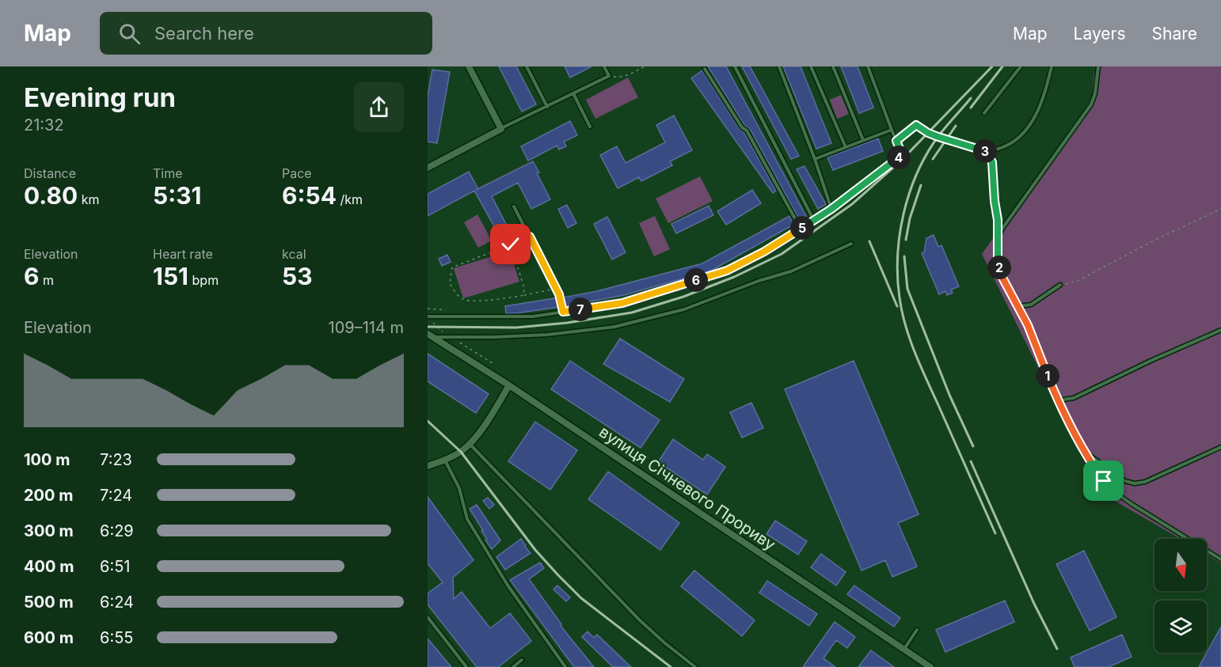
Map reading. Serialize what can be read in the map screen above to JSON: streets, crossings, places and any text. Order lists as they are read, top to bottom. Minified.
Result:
{"streets":{"street":["вулиця Січневого Прориву"]},"north":"bottom","page":{"header":"Map","search":"Search here","nav":["Map","Layers","Share"],"heading":["Evening run","21:32"],"pins":["3","4","5","2","6","7","1"],"stats":[["Distance","0.80 km"],["Time","5:31"],["Pace","6:54 /km"],["Elevation","6 m"],["Heart rate","151 bpm"],["kcal","53"]],"chart":["Elevation","109–114 m"],"list":[{"name":"100 m","note":"7:23"},{"name":"200 m","note":"7:24"},{"name":"300 m","note":"6:29"},{"name":"400 m","note":"6:51"},{"name":"500 m","note":"6:24"},{"name":"600 m","note":"6:55"}]}}
